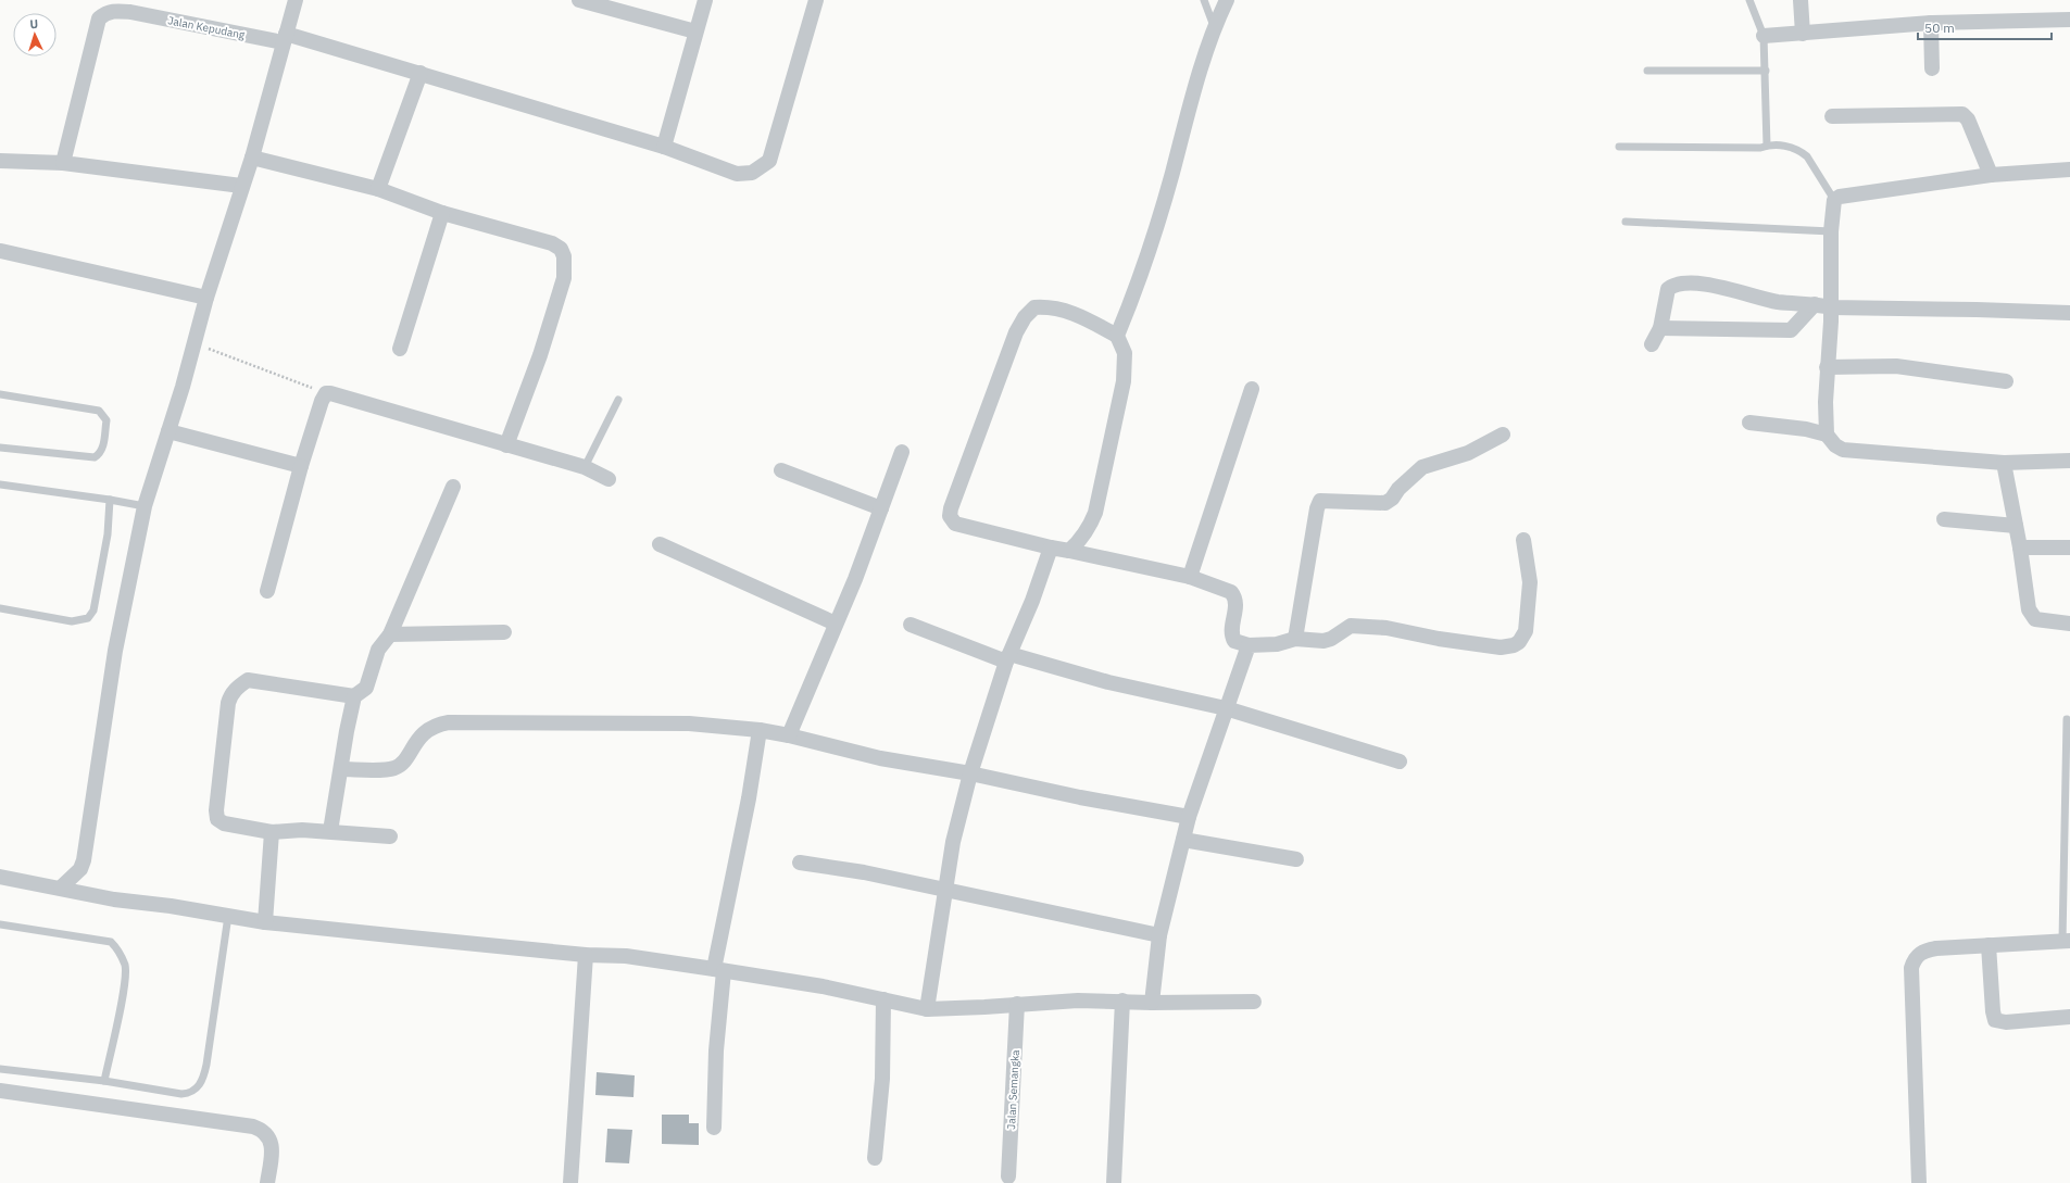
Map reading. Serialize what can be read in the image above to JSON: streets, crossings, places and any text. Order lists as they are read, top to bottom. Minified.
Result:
{"streets":{"street":["Jalan Kepudang","Jalan Semangka"]},"scale_bar":"50 m","north":"top"}
